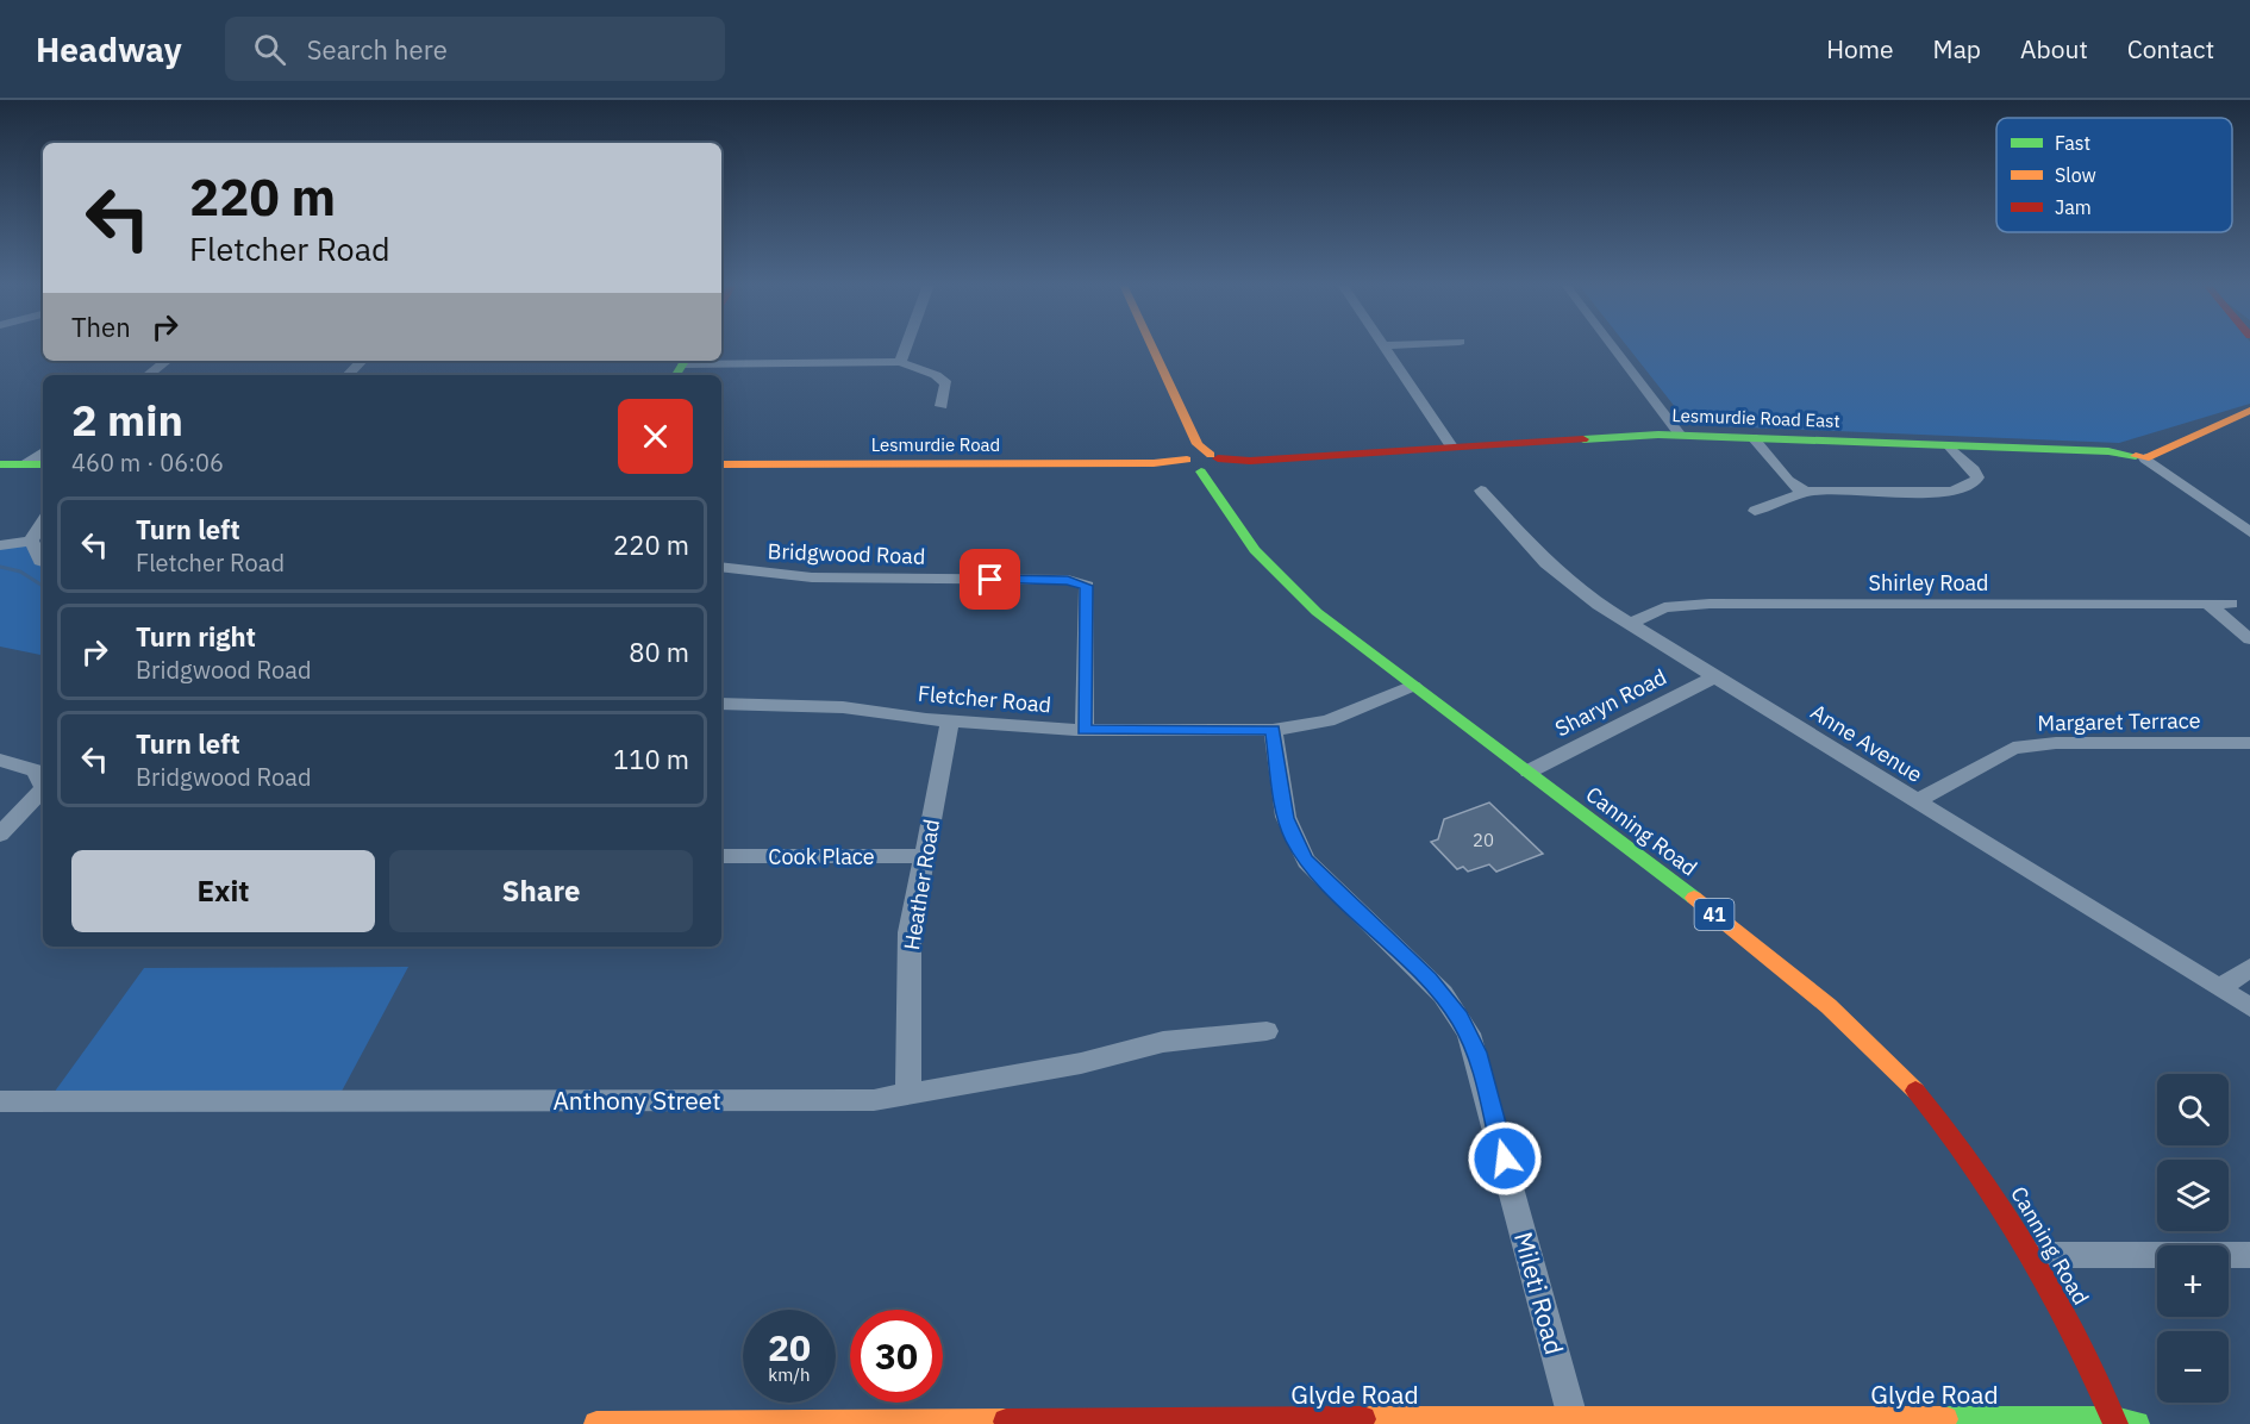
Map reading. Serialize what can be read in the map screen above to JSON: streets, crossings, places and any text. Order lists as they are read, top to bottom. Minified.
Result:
{"streets":{"street":["Lesmurdie Road East","Lesmurdie Road","Bridgwood Road","Shirley Road","Fletcher Road","Sharyn Road","Margaret Terrace","Anne Avenue","Canning Road","Cook Place","Heather Road","41","Anthony Street","Mileti Road","Glyde Road"]},"crossings":[["Lesmurdie Road East","Lesmurdie Road"],["Lesmurdie Road East","Canning Road"],["Lesmurdie Road","Canning Road"],["Bridgwood Road","Fletcher Road"],["Shirley Road","Anne Avenue"],["Fletcher Road","Canning Road"],["Fletcher Road","Heather Road"],["Fletcher Road","Mileti Road"],["Sharyn Road","Anne Avenue"],["Sharyn Road","Canning Road"],["Margaret Terrace","Anne Avenue"],["Canning Road","Glyde Road"],["Cook Place","Heather Road"],["Heather Road","Anthony Street"],["Mileti Road","Glyde Road"]],"house_numbers":["20"],"legend":["Fast","Slow","Jam"],"page":{"header":"Headway","search":"Search here","nav":["Home","Map","About","Contact"],"turn":["220 m","Fletcher Road"],"then":"Then","heading":["2 min","460 m · 06:06"],"list":[{"name":"Turn left","note":"Fletcher Road","value":"220 m"},{"name":"Turn right","note":"Bridgwood Road","value":"80 m"},{"name":"Turn left","note":"Bridgwood Road","value":"110 m"}],"buttons":["Exit","Share"],"map_buttons":["+","−"],"speed":"20 km/h","limit":"30"}}
